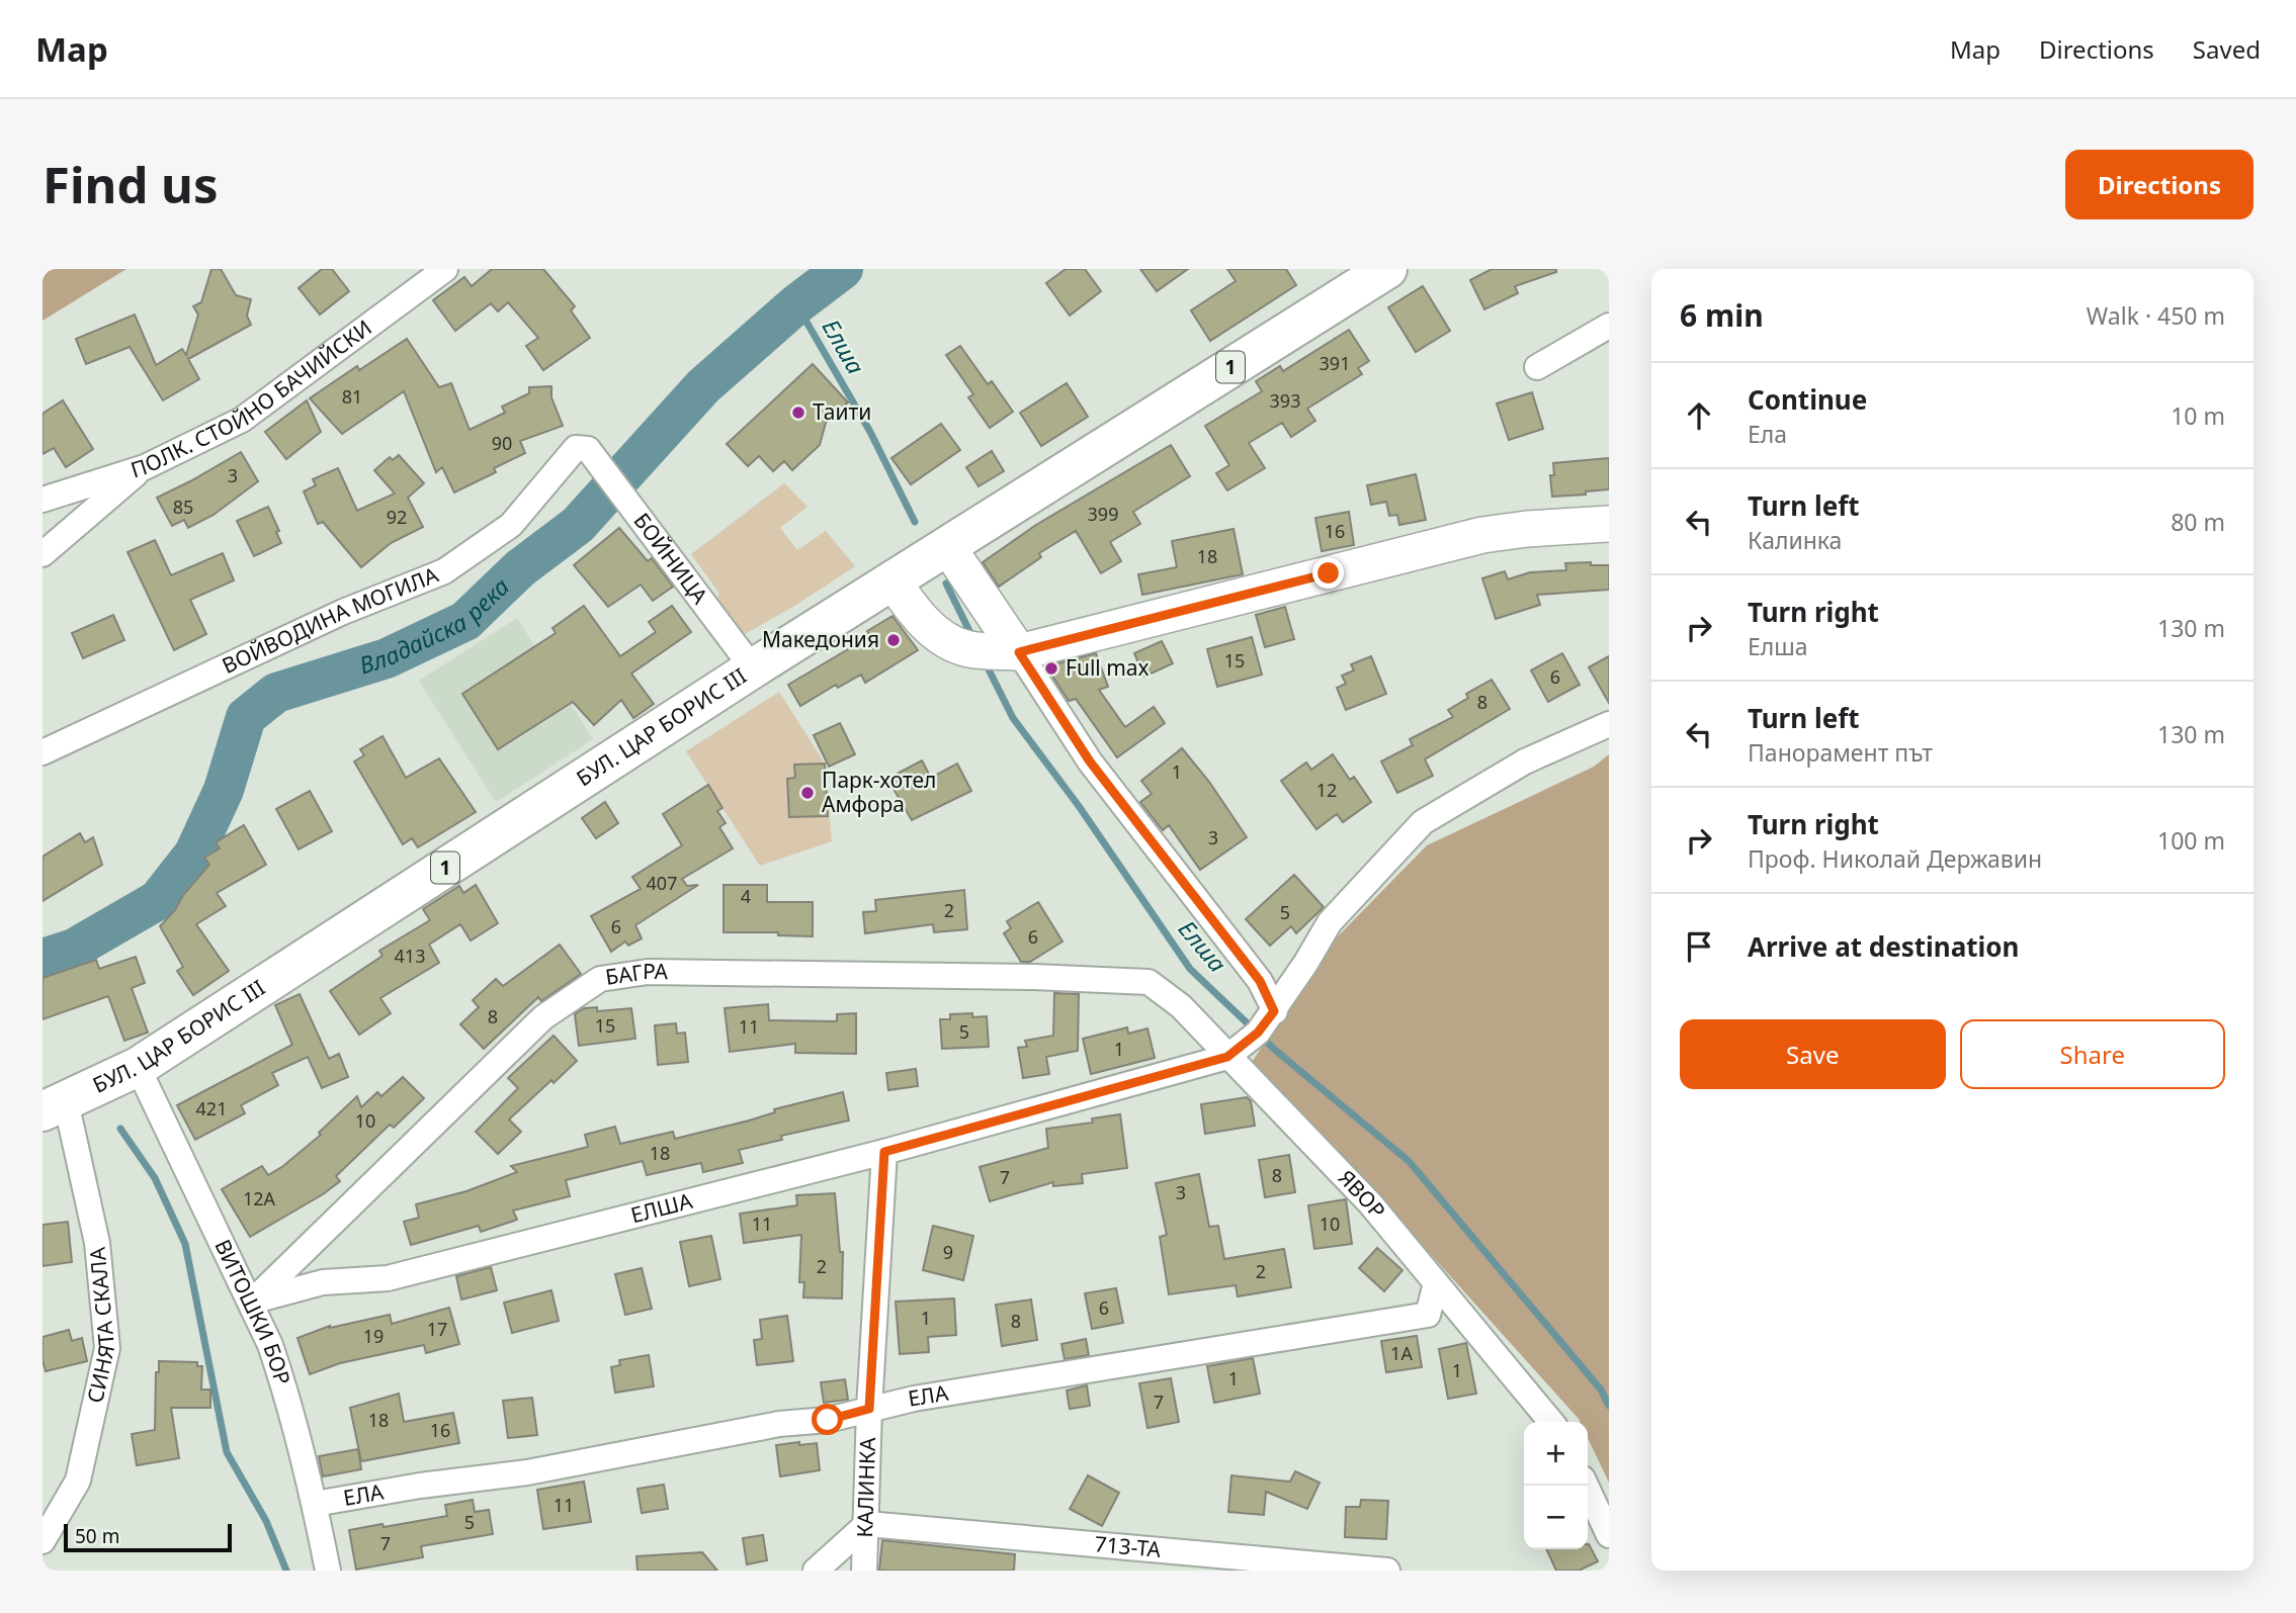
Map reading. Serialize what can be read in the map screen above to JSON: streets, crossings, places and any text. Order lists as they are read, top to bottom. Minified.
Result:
{"streets":{"main road":["1","БУЛ. ЦАР БОРИС III"],"street":["ПОЛК. СТОЙНО БАЧИЙСКИ","БОЙНИЦА","ВОЙВОДИНА МОГИЛА","БАГРА","ЯВОР","ЕЛША","ВИТОШКИ БОР","СИНЯТА СКАЛА","ЕЛА","КАЛИНКА","713-ТА"]},"crossings":[["БОЙНИЦА","ВОЙВОДИНА МОГИЛА"],["БОЙНИЦА","БУЛ. ЦАР БОРИС III"],["БУЛ. ЦАР БОРИС III","ВИТОШКИ БОР"],["БУЛ. ЦАР БОРИС III","СИНЯТА СКАЛА"],["БАГРА","ЯВОР"],["БАГРА","ЕЛША"],["БАГРА","ВИТОШКИ БОР"],["ЯВОР","ЕЛША"],["ЯВОР","ЕЛА"],["ЕЛША","ВИТОШКИ БОР"],["ЕЛША","КАЛИНКА"],["ВИТОШКИ БОР","ЕЛА"],["ЕЛА","КАЛИНКА"],["КАЛИНКА","713-ТА"]],"water":["Елша","Владайска река"],"places":["Таити","Македония","Full max","Парк-хотел Амфора"],"house_numbers":["391","81","393","90","3","85","399","92","16","18","15","6","8","1","12","3","407","4","2","5","6","6","413","8","15","11","5","1","421","10","18","8","7","3","12А","11","10","9","2","2","6","1","8","17","19","1А","1","1","7","18","16","11","5","7"],"scale_bar":"50 m","page":{"header":"Map","nav":["Map","Directions","Saved"],"buttons":["Directions",["Save","Share"]],"title":"Find us","heading":["6 min","Walk · 450 m"],"list":[["Continue","Ела","10 m"],["Turn left","Калинка","80 m"],["Turn right","Елша","130 m"],["Turn left","Панорамент път","130 m"],["Turn right","Проф. Николай Державин","100 m"],"Arrive at destination"],"map_buttons":["+","−"],"scale":"50 m"}}
